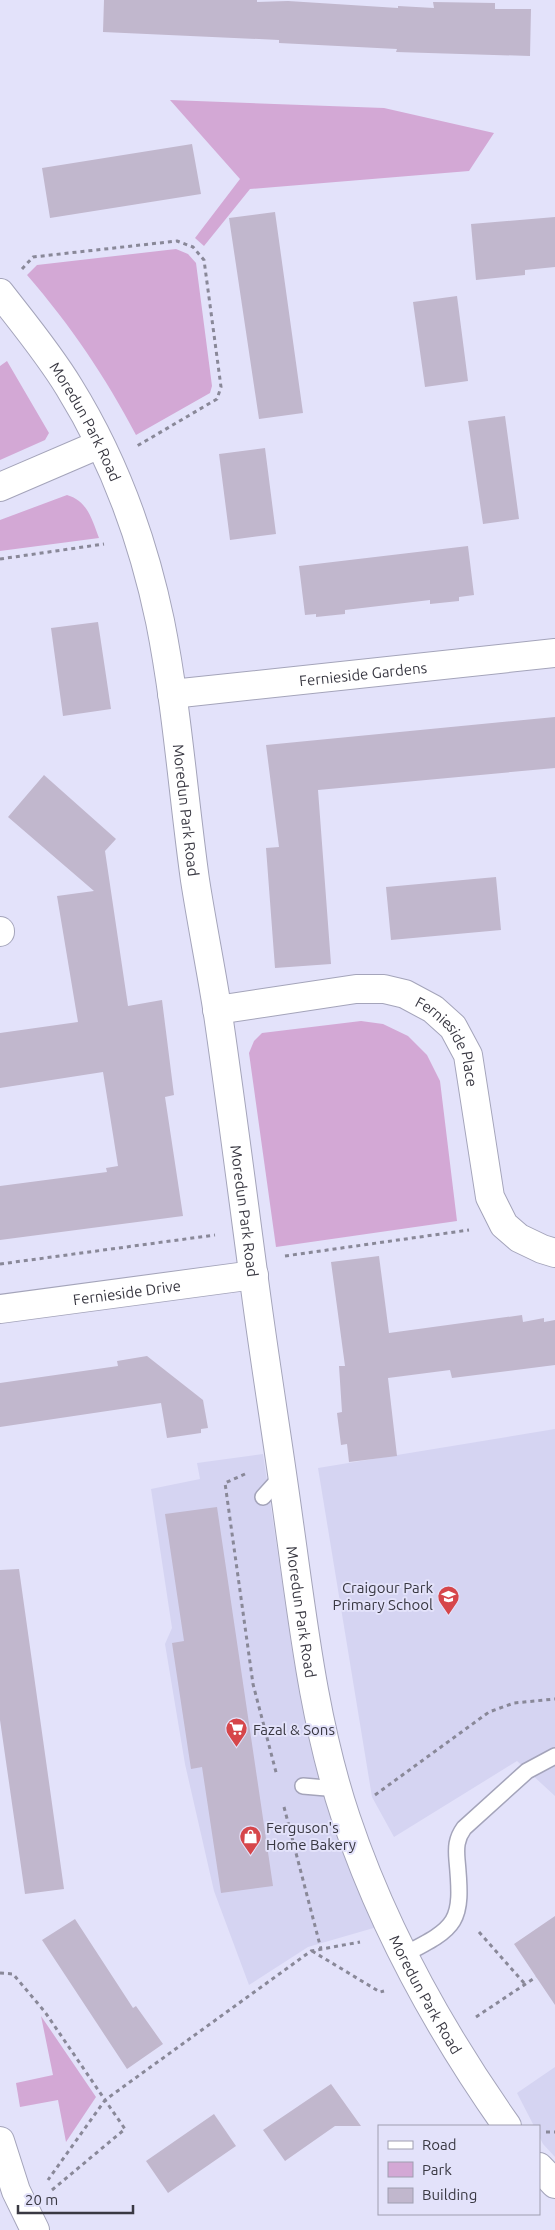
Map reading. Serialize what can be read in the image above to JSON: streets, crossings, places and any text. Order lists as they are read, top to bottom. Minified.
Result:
{"streets":{"street":["Moredun Park Road","Fernieside Gardens","Fernieside Place","Fernieside Drive"]},"crossings":[["Moredun Park Road","Fernieside Gardens"],["Moredun Park Road","Fernieside Place"],["Moredun Park Road","Fernieside Drive"]],"places":{"school or university":["Craigour Park Primary School"],"supermarket":["Fazal & Sons"],"shop":["Ferguson's Home Bakery"]},"legend":["Road","Park","Building"],"scale_bar":"20 m"}
